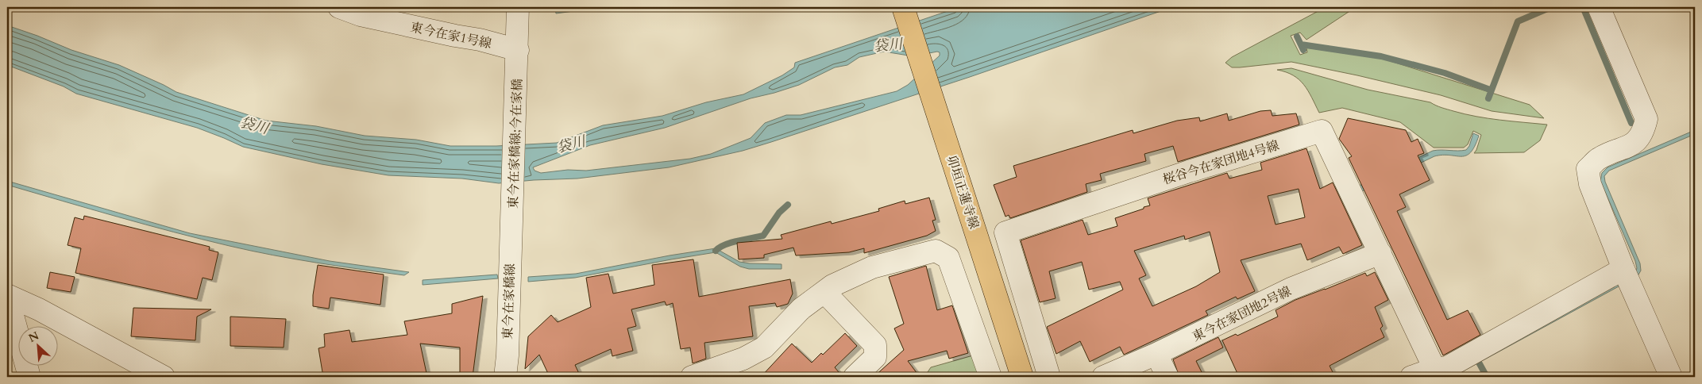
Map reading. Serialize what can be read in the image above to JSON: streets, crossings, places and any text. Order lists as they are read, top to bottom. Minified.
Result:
{"streets":{"main road":["卯垣正蓮寺線"],"street":["東今在家1号線","東今在家橋線;今在家橋","桜谷今在家団地4号線","東今在家橋線","東今在家団地2号線"]},"crossings":[["東今在家1号線","東今在家橋線;今在家橋"],["東今在家橋線;今在家橋","東今在家橋線"],["桜谷今在家団地4号線","東今在家団地2号線"]],"water":["袋川"],"north":"top left"}
